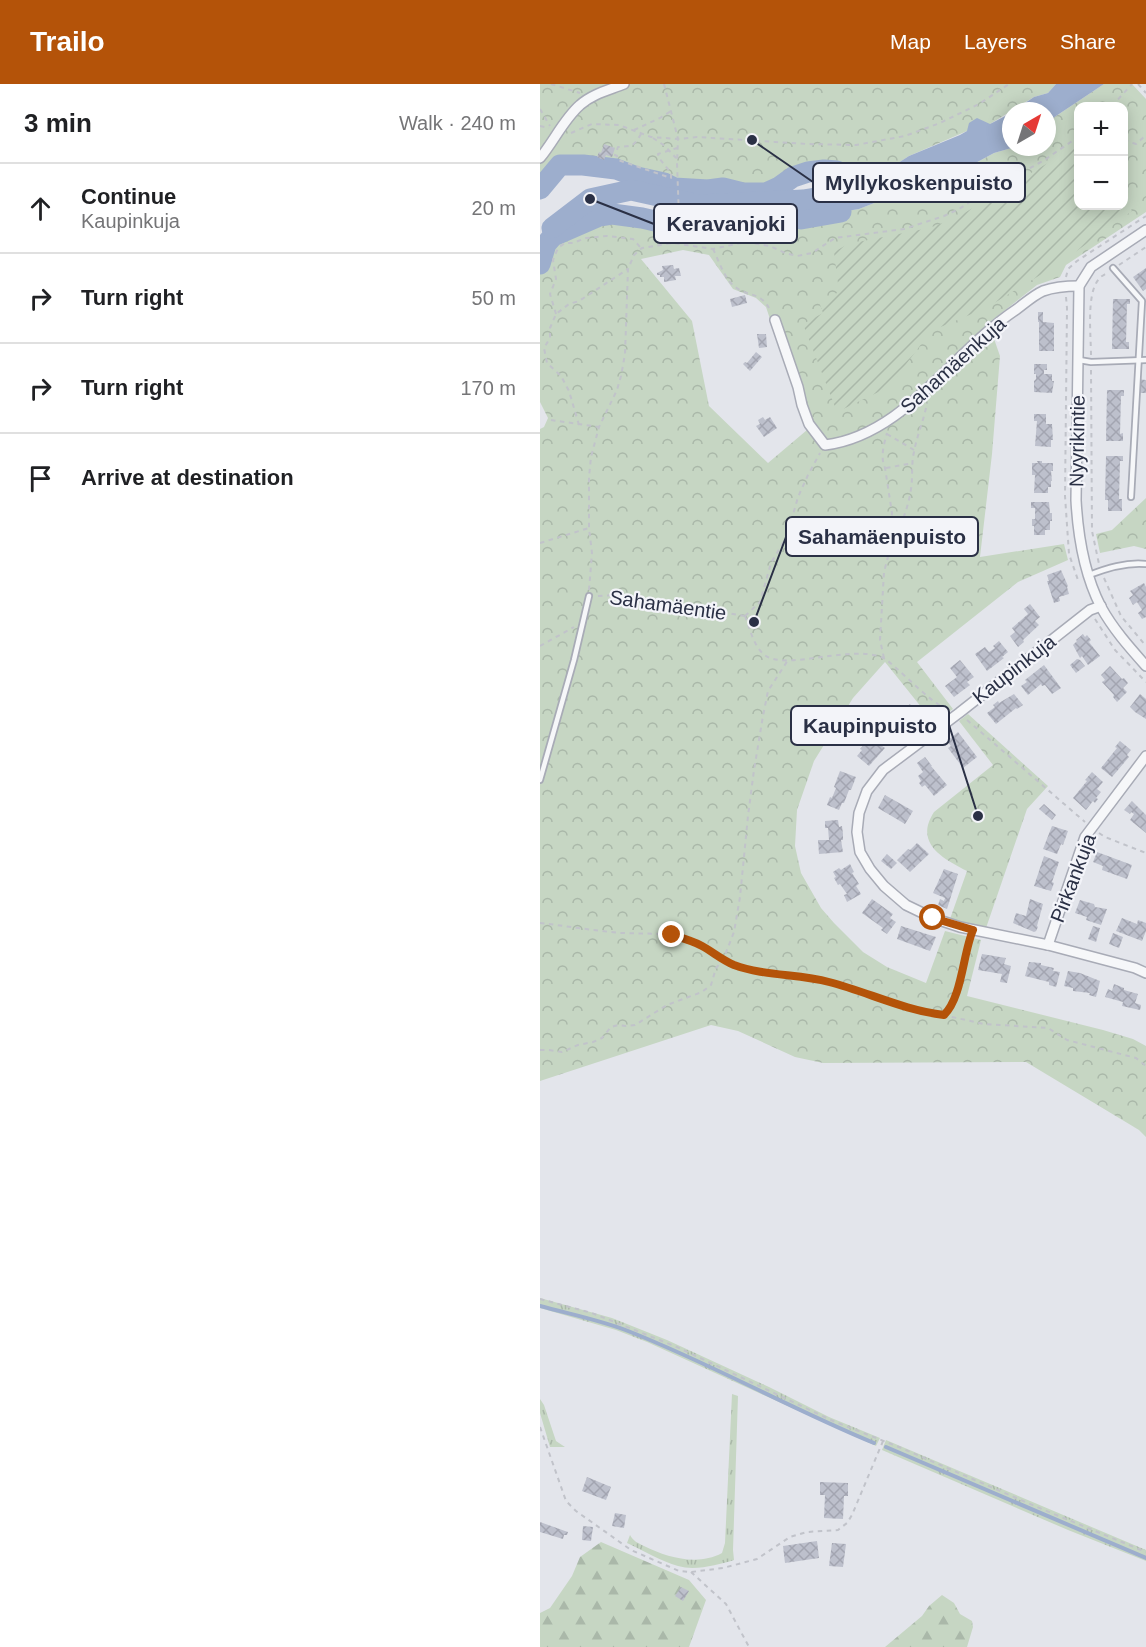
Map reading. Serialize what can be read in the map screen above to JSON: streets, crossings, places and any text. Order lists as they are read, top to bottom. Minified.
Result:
{"streets":{"street":["Sahamäenkuja","Nyyrikintie","Kaupinkuja","Pirkankuja"],"lane":["Sahamäentie"]},"crossings":[["Sahamäenkuja","Nyyrikintie"],["Sahamäenkuja","Sahamäentie"],["Nyyrikintie","Kaupinkuja"],["Kaupinkuja","Pirkankuja"]],"places":["Myllykoskenpuisto","Keravanjoki","Sahamäenpuisto","Kaupinpuisto"],"north":"top right","page":{"header":"Trailo","nav":["Map","Layers","Share"],"heading":["3 min","Walk · 240 m"],"map_buttons":["+","−"],"list":[["Continue","Kaupinkuja","20 m"],["Turn right","50 m"],["Turn right","170 m"],"Arrive at destination"]}}
